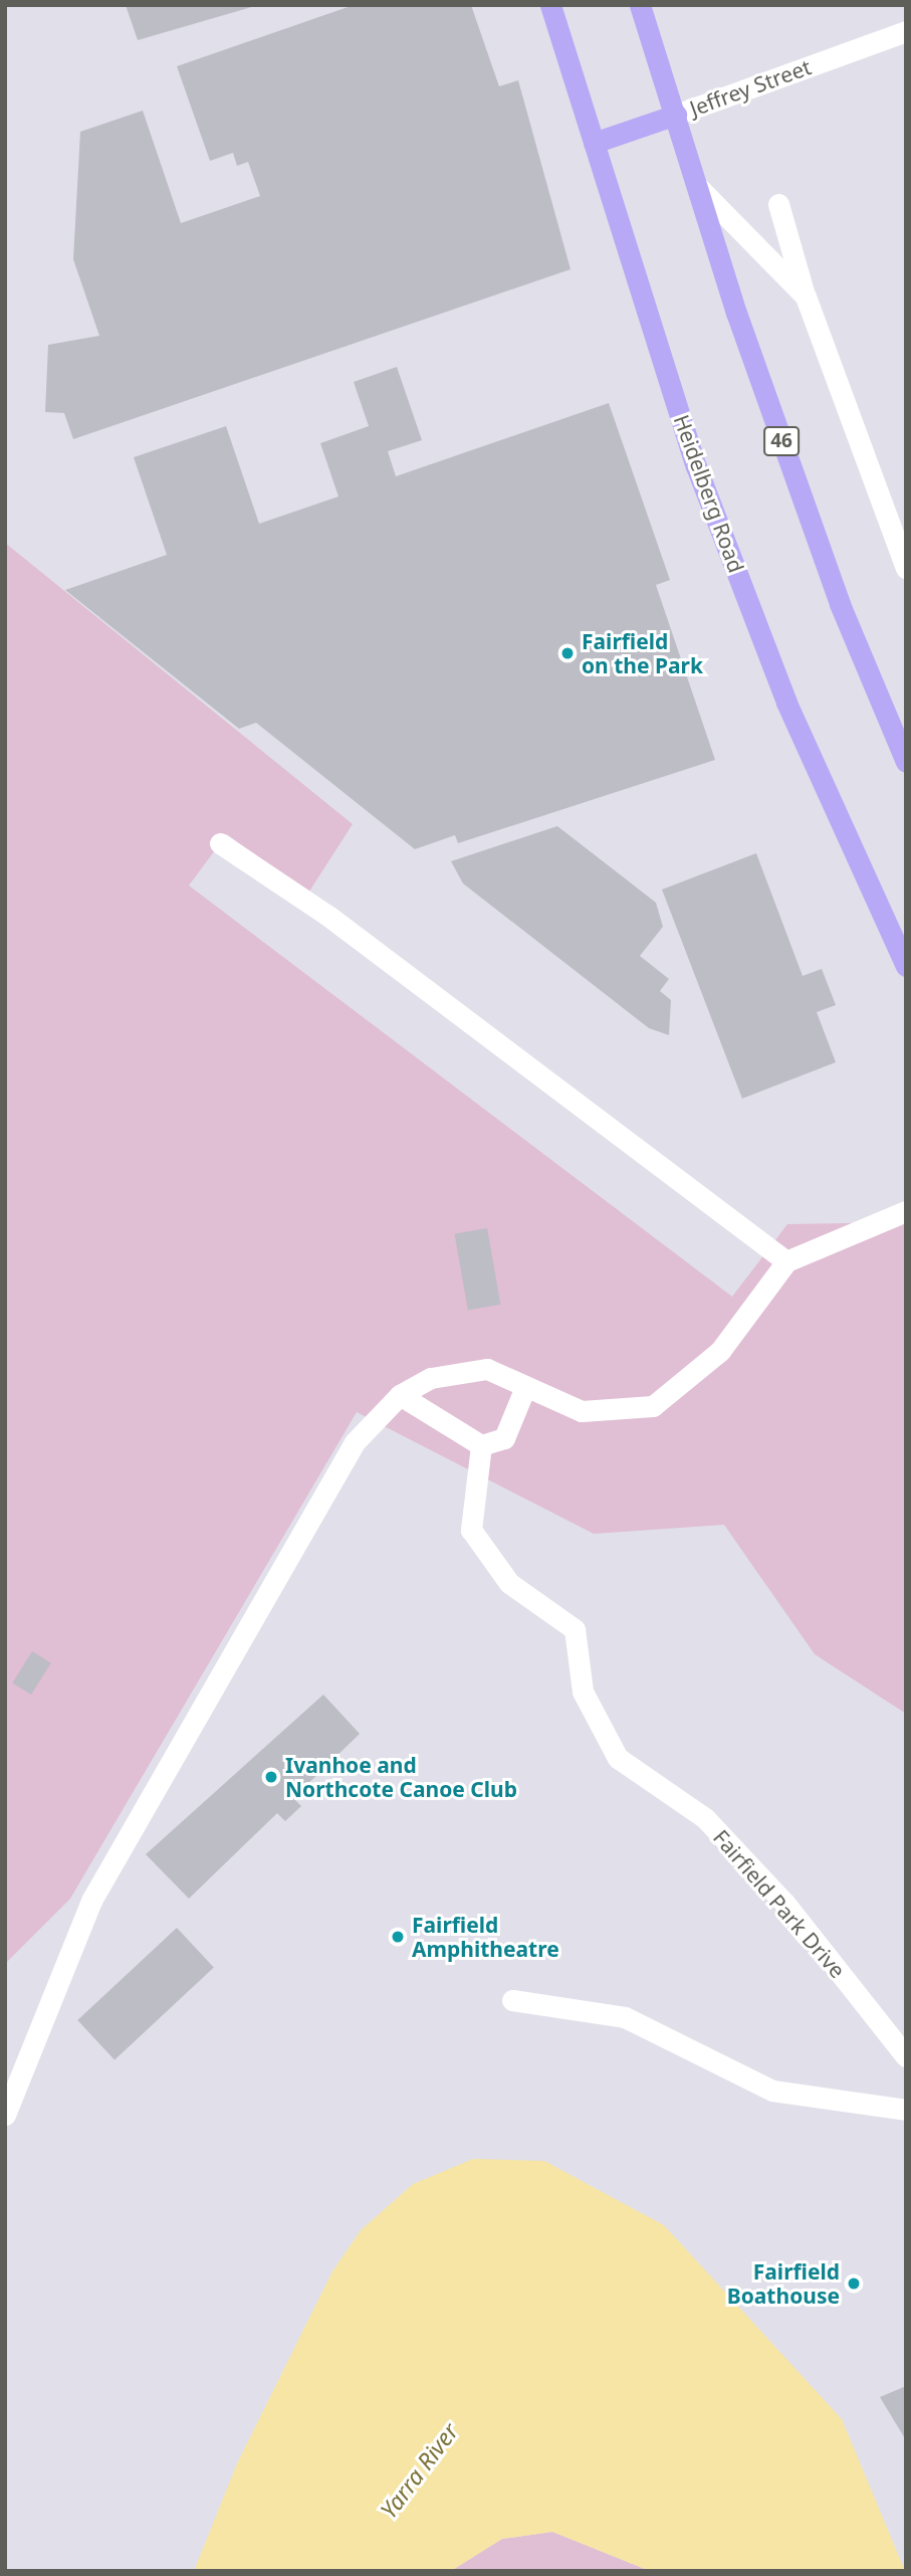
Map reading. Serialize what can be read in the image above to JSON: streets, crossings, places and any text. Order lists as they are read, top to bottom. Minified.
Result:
{"streets":{"main road":["Jeffrey Street","46","Heidelberg Road"],"street":["Fairfield Park Drive"]},"crossings":[["Jeffrey Street","46"],["Jeffrey Street","Heidelberg Road"]],"water":["Yarra River"],"places":["Fairfield on the Park","Ivanhoe and Northcote Canoe Club","Fairfield Amphitheatre","Fairfield Boathouse"]}
